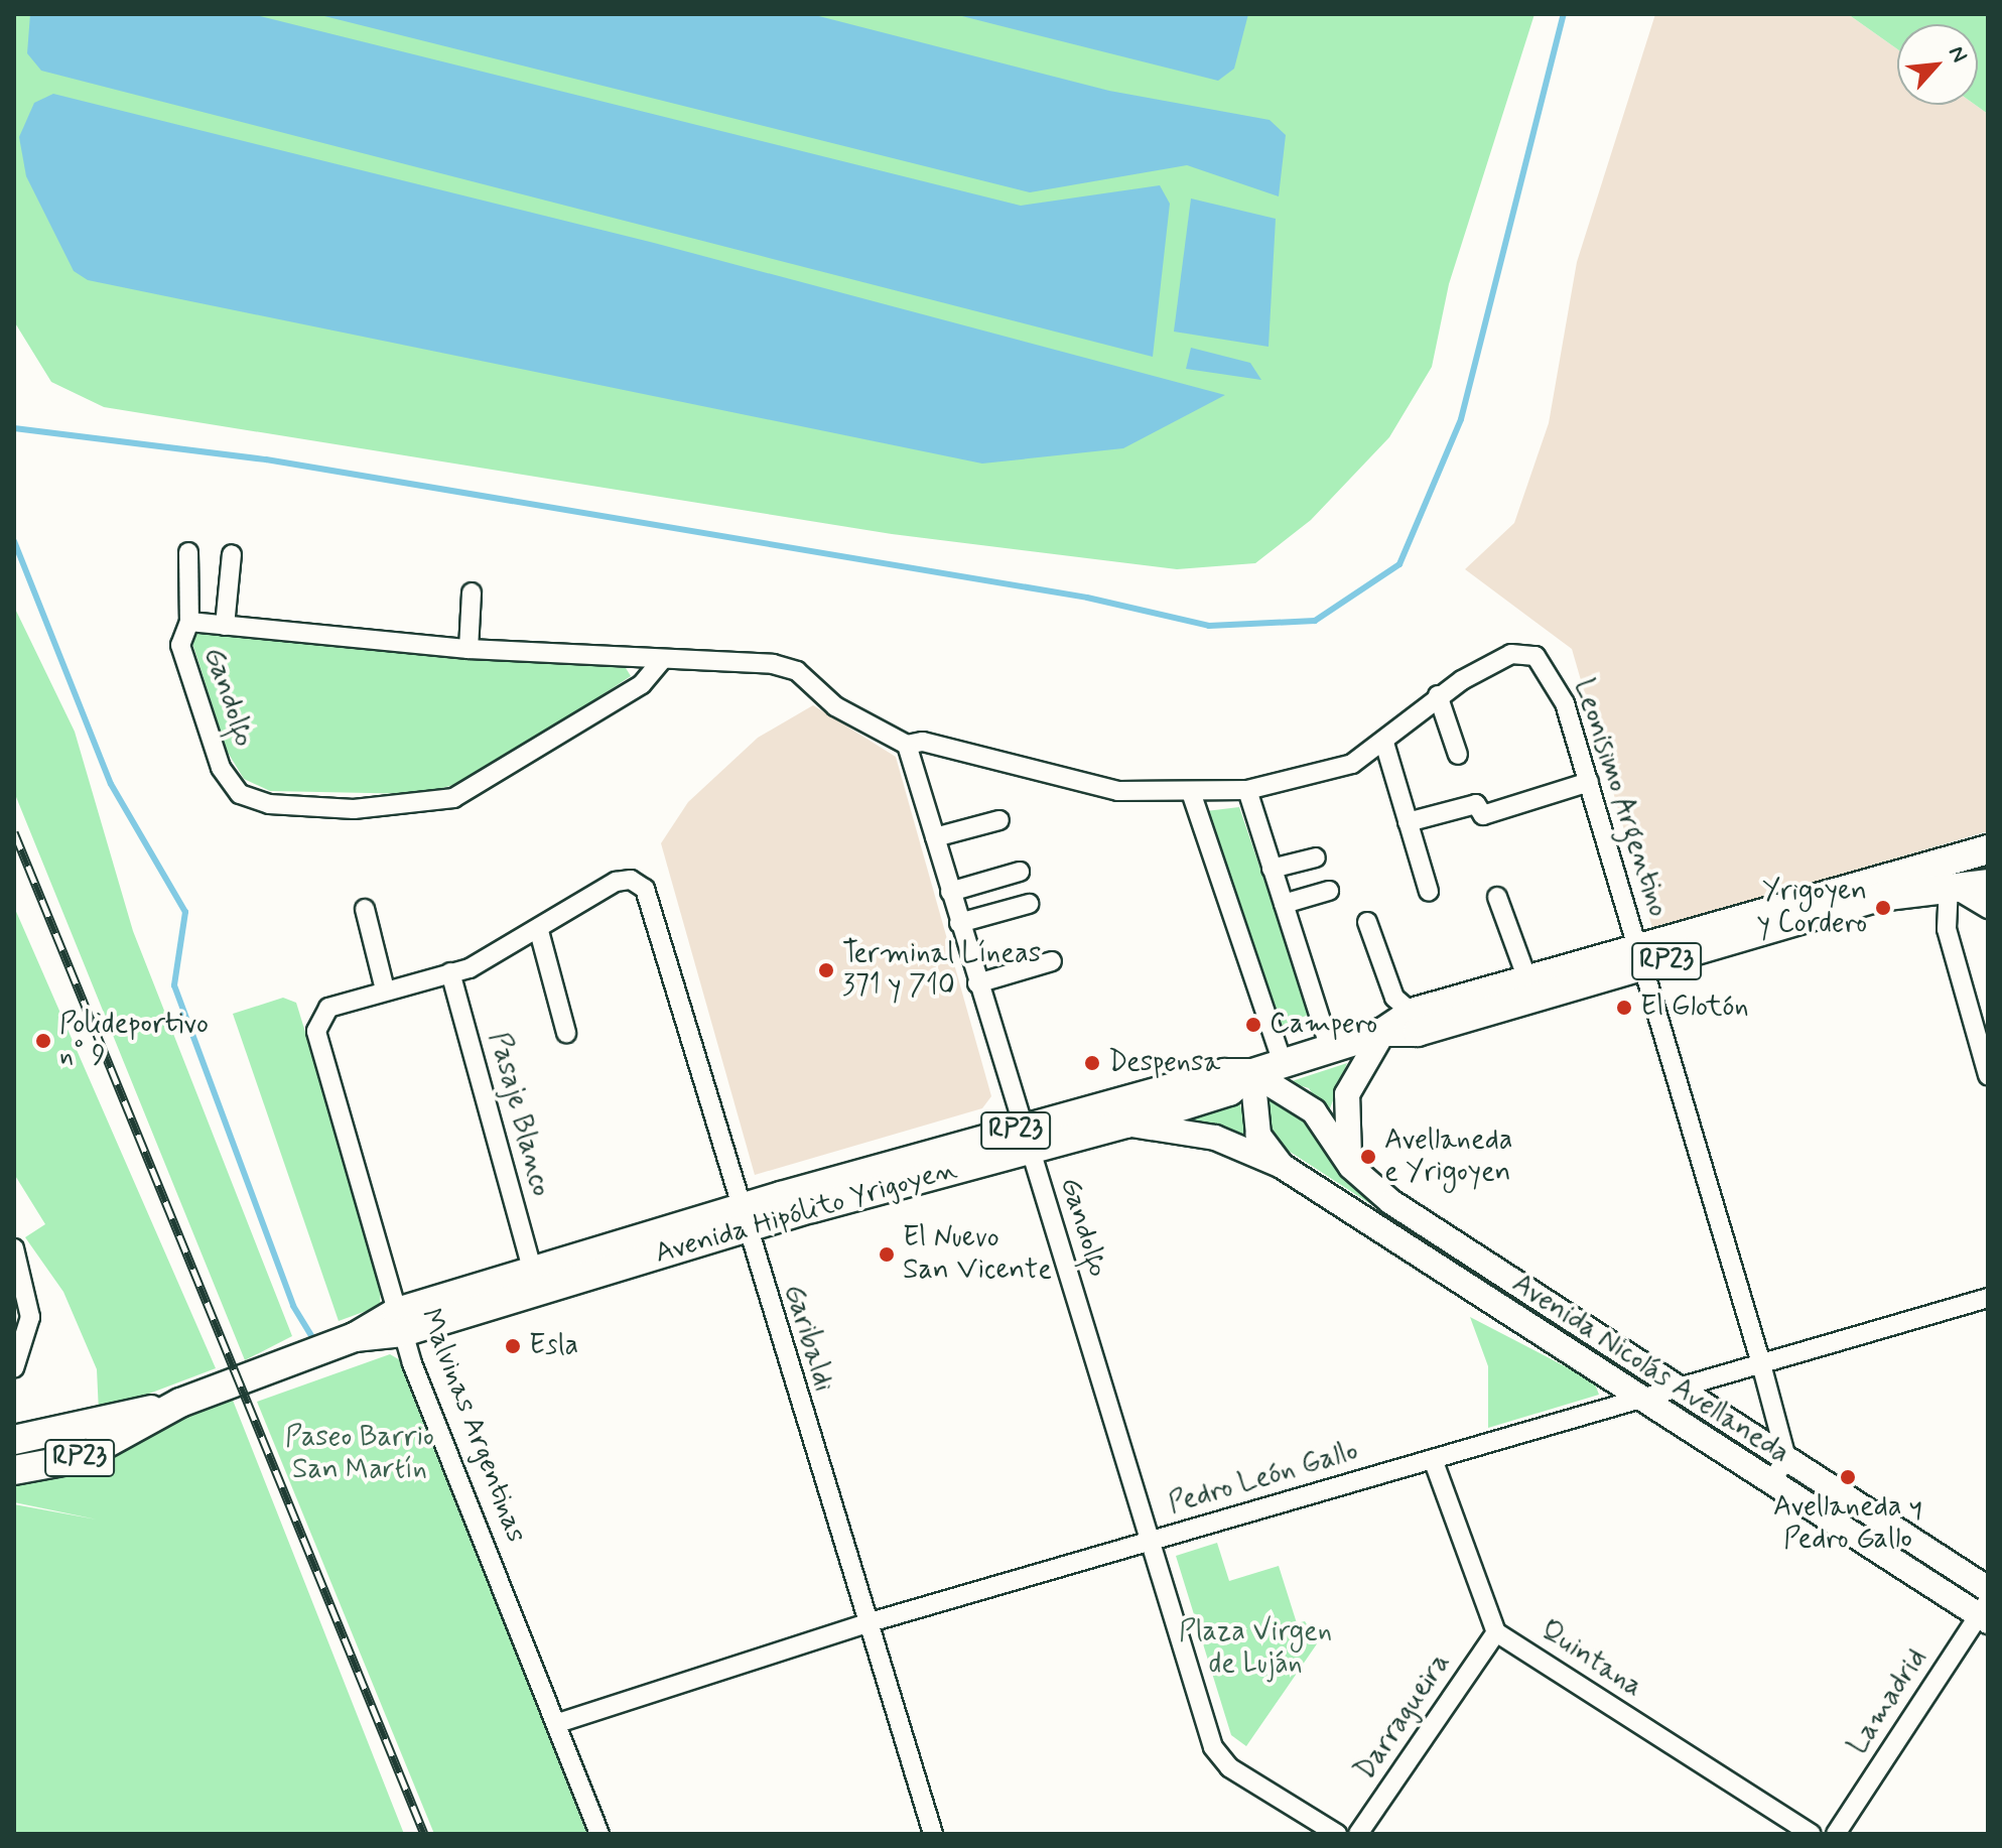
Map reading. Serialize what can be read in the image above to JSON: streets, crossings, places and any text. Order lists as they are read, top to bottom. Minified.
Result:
{"streets":{"main road":["RP23","Avenida Hipólito Yrigoyen","Avenida Nicolás Avellaneda"],"street":["Gandolfo","Leonisimo Argentino","Pasaje Blanco","Garibaldi","Malvinas Argentinas","Pedro León Gallo","Quintana","Lamadrid","Darragueira"]},"crossings":[["Gandolfo","Leonisimo Argentino"],["Gandolfo","Avenida Hipólito Yrigoyen"],["Gandolfo","Pedro León Gallo"],["Leonisimo Argentino","Avenida Hipólito Yrigoyen"],["Leonisimo Argentino","Avenida Nicolás Avellaneda"],["Leonisimo Argentino","Pedro León Gallo"],["Pasaje Blanco","Avenida Hipólito Yrigoyen"],["Avenida Hipólito Yrigoyen","Garibaldi"],["Avenida Hipólito Yrigoyen","Avenida Nicolás Avellaneda"],["Avenida Hipólito Yrigoyen","Malvinas Argentinas"],["Garibaldi","Pedro León Gallo"],["Avenida Nicolás Avellaneda","Pedro León Gallo"],["Avenida Nicolás Avellaneda","Lamadrid"],["Malvinas Argentinas","Pedro León Gallo"],["Pedro León Gallo","Quintana"],["Quintana","Darragueira"]],"parks":["Paseo Barrio San Martín","Plaza Virgen de Luján"],"places":["Yrigoyen y Cordero","Terminal Líneas 371 y 710","El Glotón","Campero","Polideportivo n° 9","Despensa","Avellaneda e Yrigoyen","El Nuevo San Vicente","Esla","Avellaneda y Pedro Gallo"],"north":"top right"}
